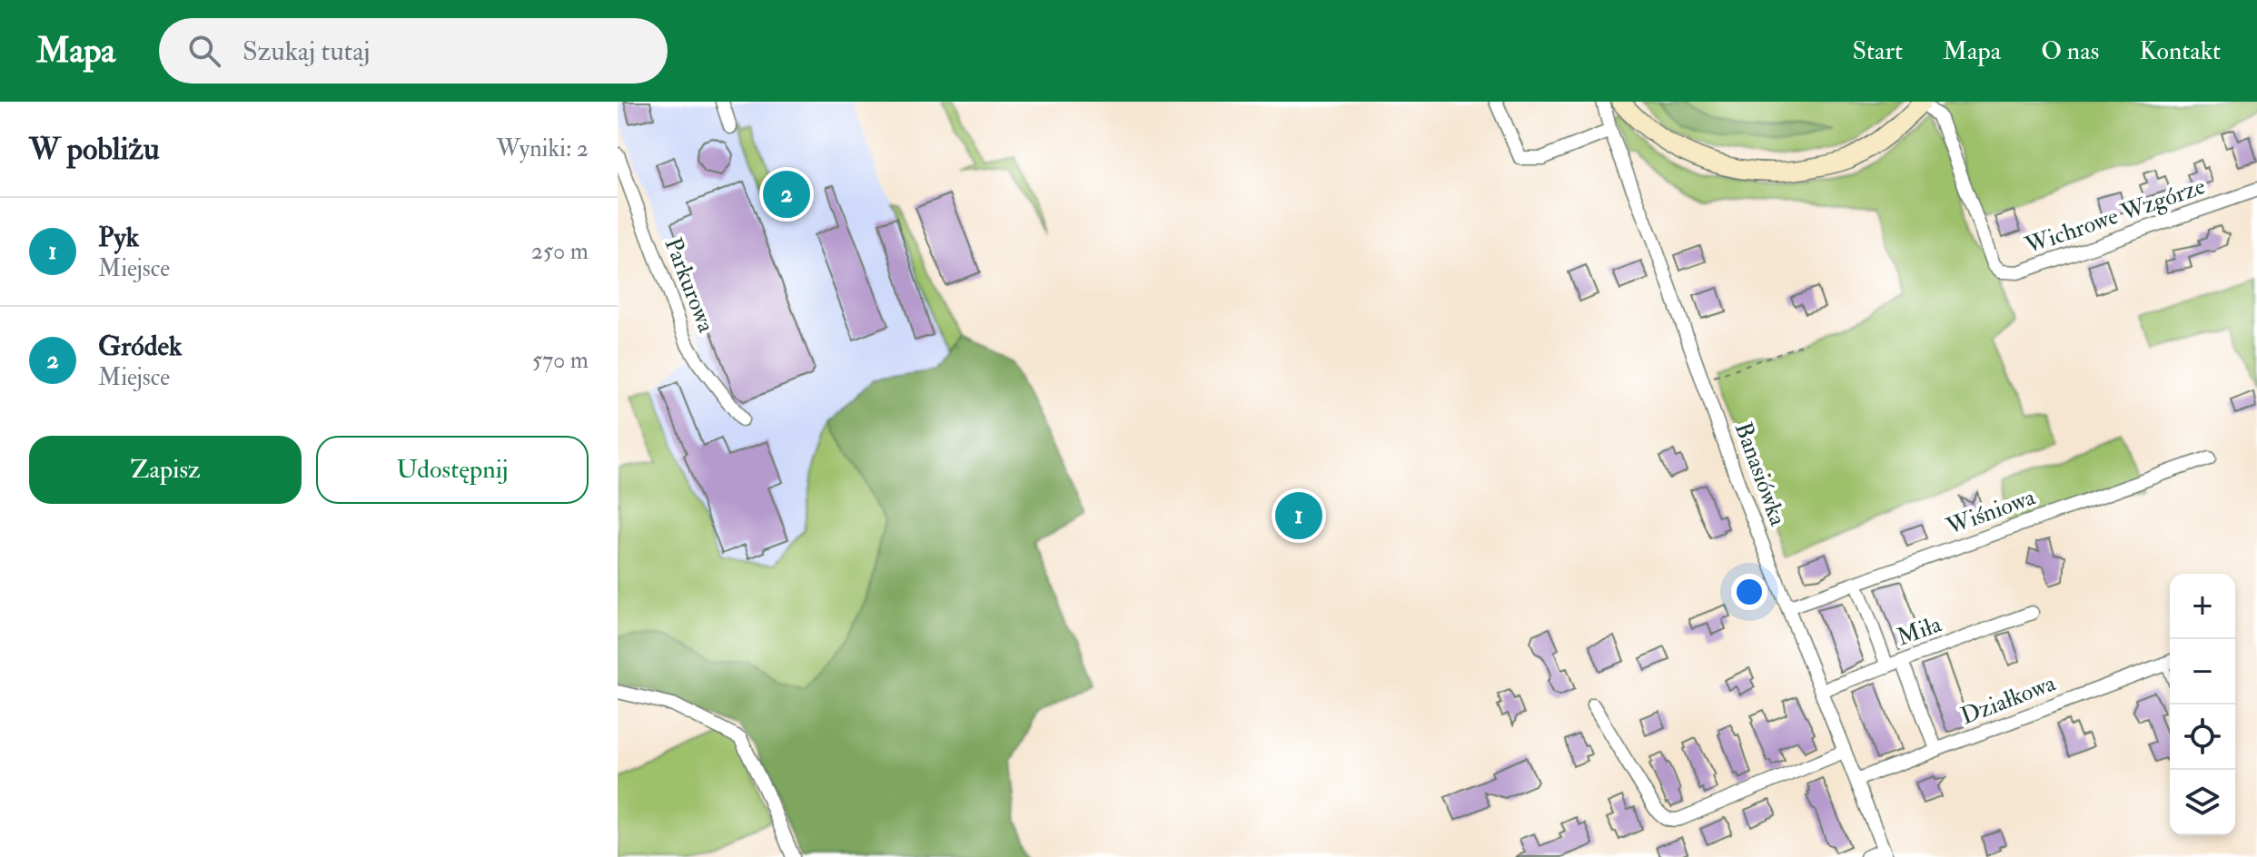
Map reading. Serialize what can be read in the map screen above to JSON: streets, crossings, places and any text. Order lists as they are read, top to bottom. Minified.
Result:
{"streets":{"street":["Wichrowe Wzgórze","Parkurowa","Banasiówka","Wiśniowa","Miła","Działkowa"]},"crossings":[["Banasiówka","Wiśniowa"],["Banasiówka","Miła"],["Banasiówka","Działkowa"]],"page":{"header":"Mapa","search":"Szukaj tutaj","nav":["Start","Mapa","O nas","Kontakt"],"heading":["W pobliżu","Wyniki: 2"],"pins":["2","1"],"list":[{"mark":"1","name":"Pyk","note":"Miejsce","value":"250 m"},{"mark":"2","name":"Gródek","note":"Miejsce","value":"570 m"}],"buttons":["Zapisz","Udostępnij"],"map_buttons":["+","−"]}}
